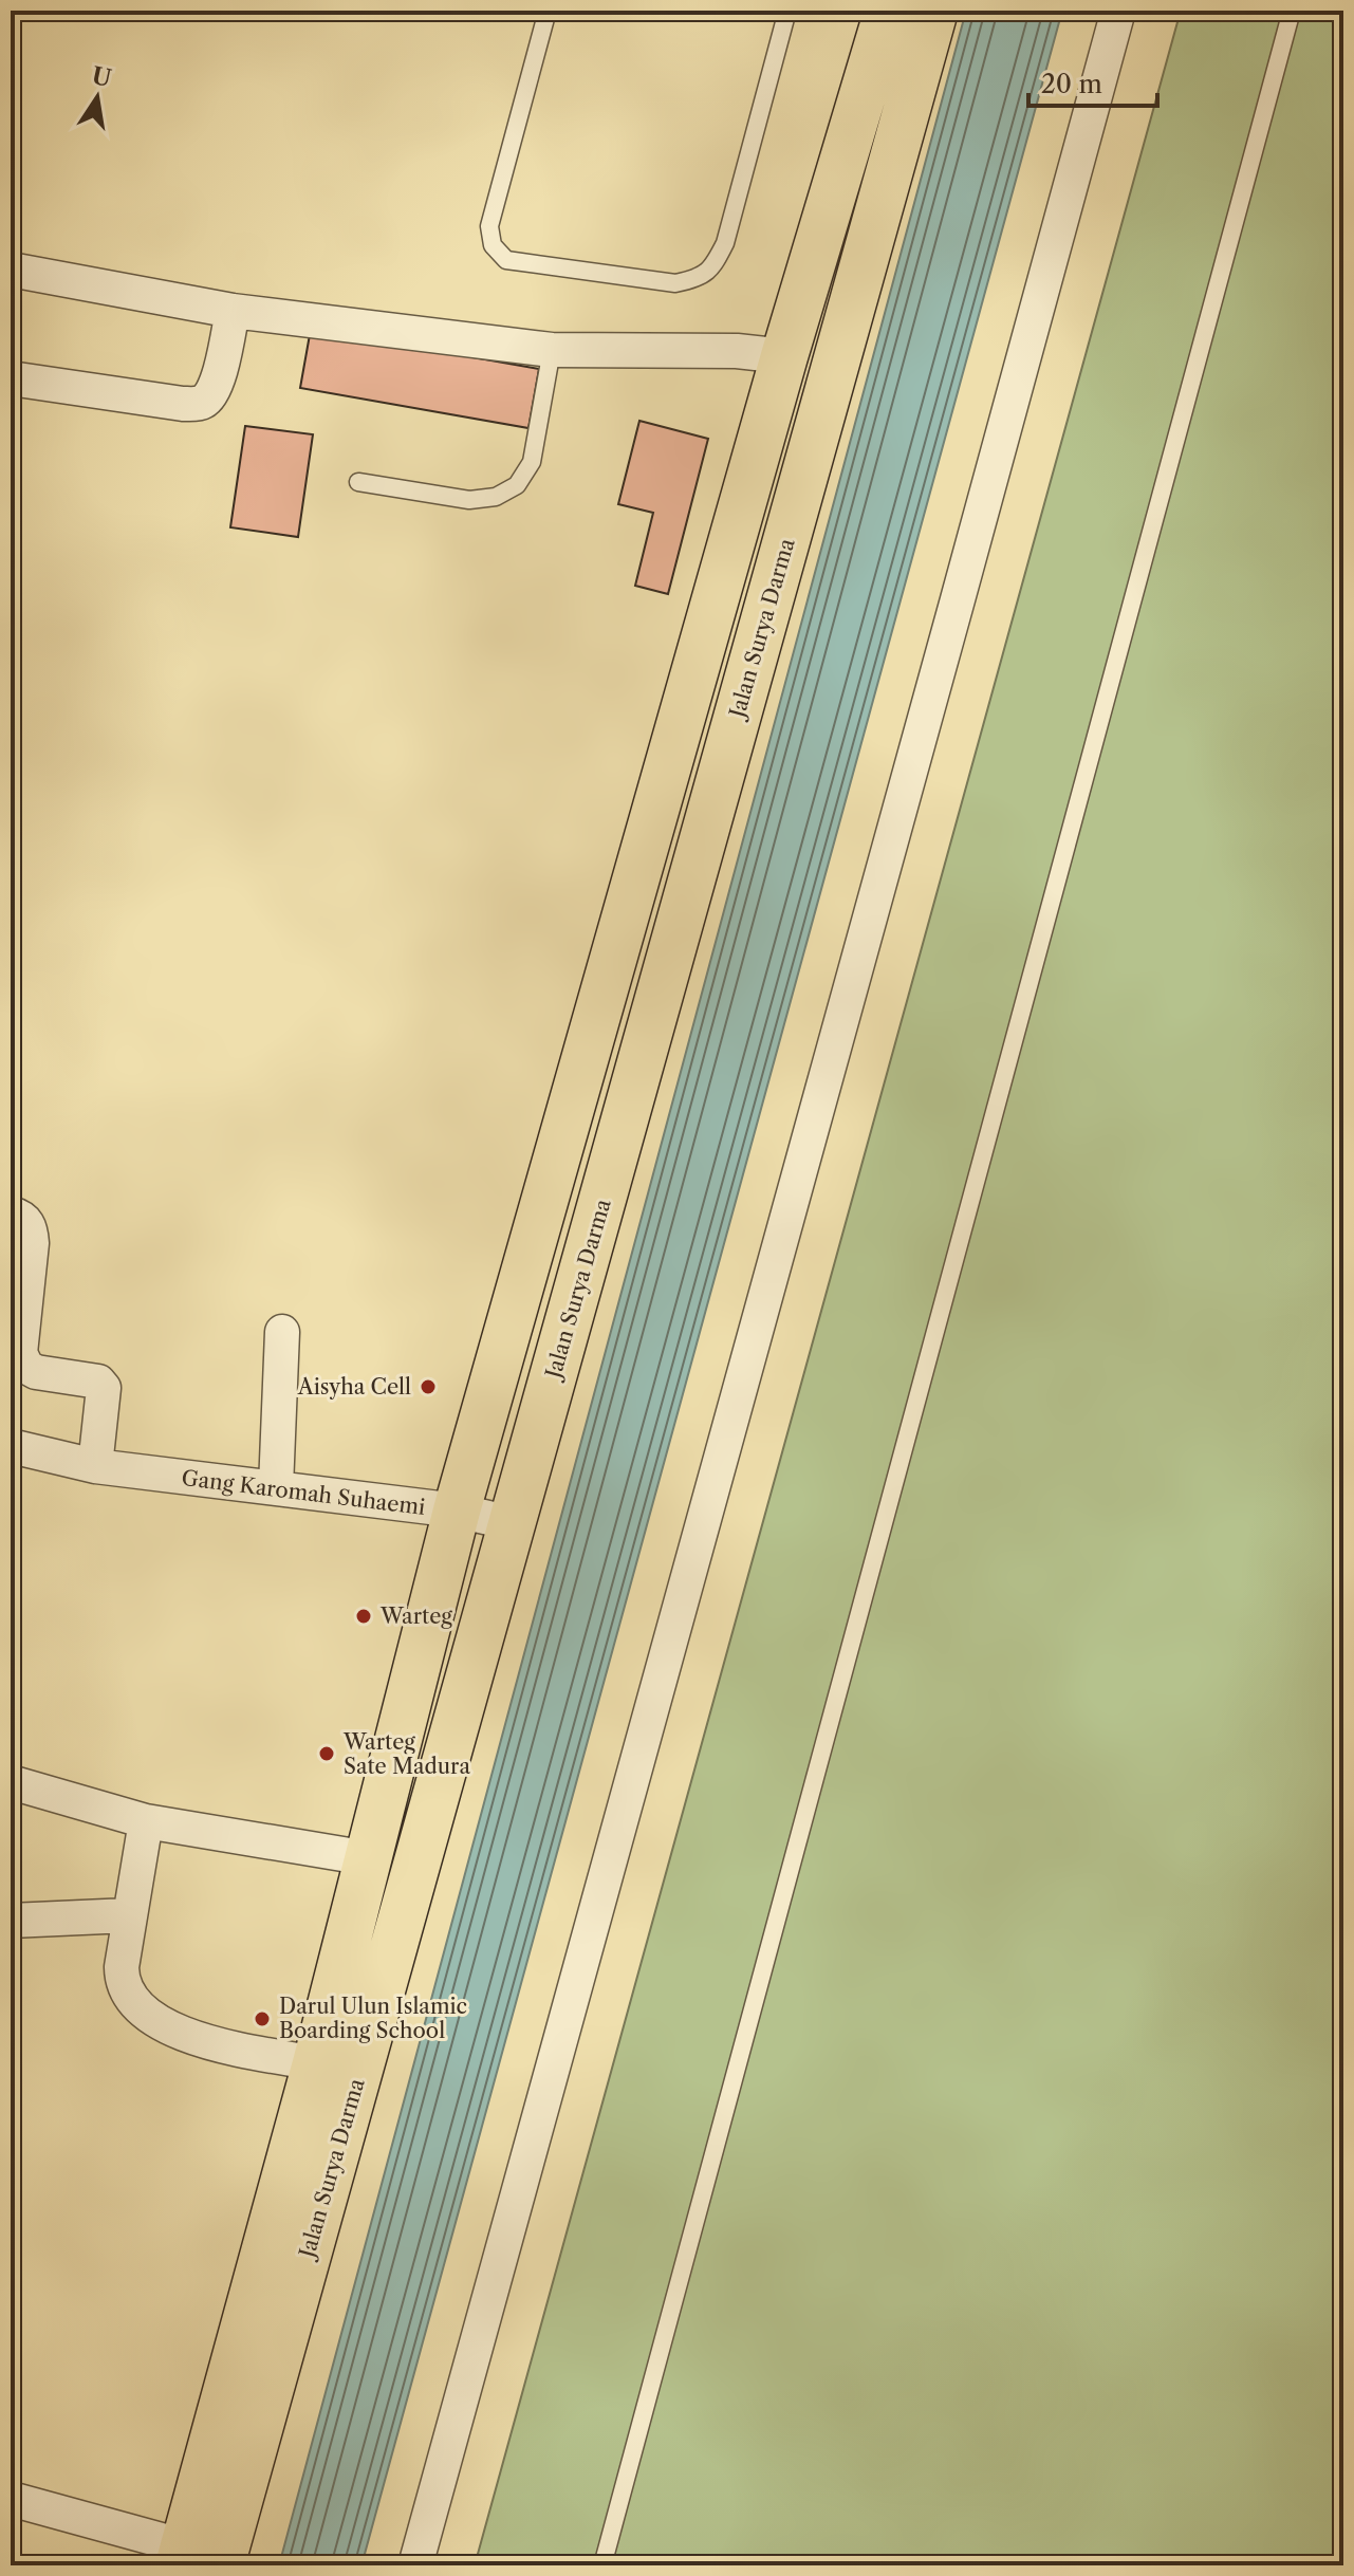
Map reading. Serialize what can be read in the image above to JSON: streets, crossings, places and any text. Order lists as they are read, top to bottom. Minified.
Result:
{"streets":{"main road":["Jalan Surya Darma"],"street":["Gang Karomah Suhaemi"]},"crossings":[["Jalan Surya Darma","Gang Karomah Suhaemi"]],"places":["Aisyha Cell","Warteg","Warteg Sate Madura","Darul Ulun Islamic Boarding School"],"scale_bar":"20 m","north":"top"}
